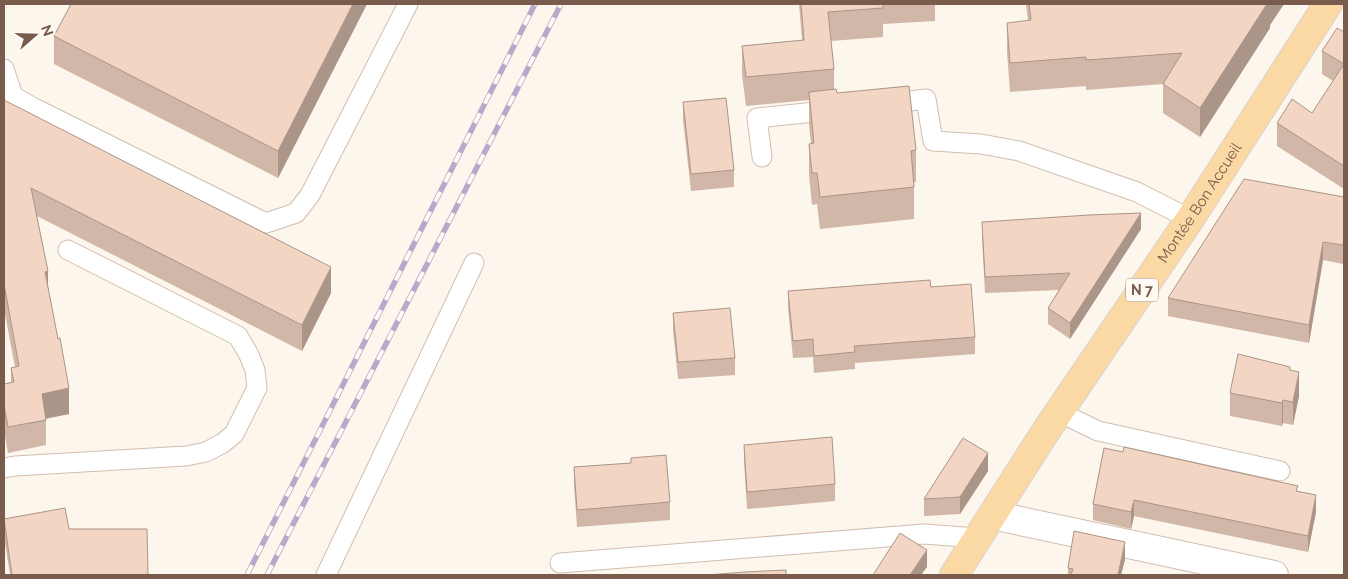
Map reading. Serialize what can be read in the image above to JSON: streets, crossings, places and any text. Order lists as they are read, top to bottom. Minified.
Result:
{"streets":{"main road":["Montée Bon Accueil","N 7"]},"north":"right"}
